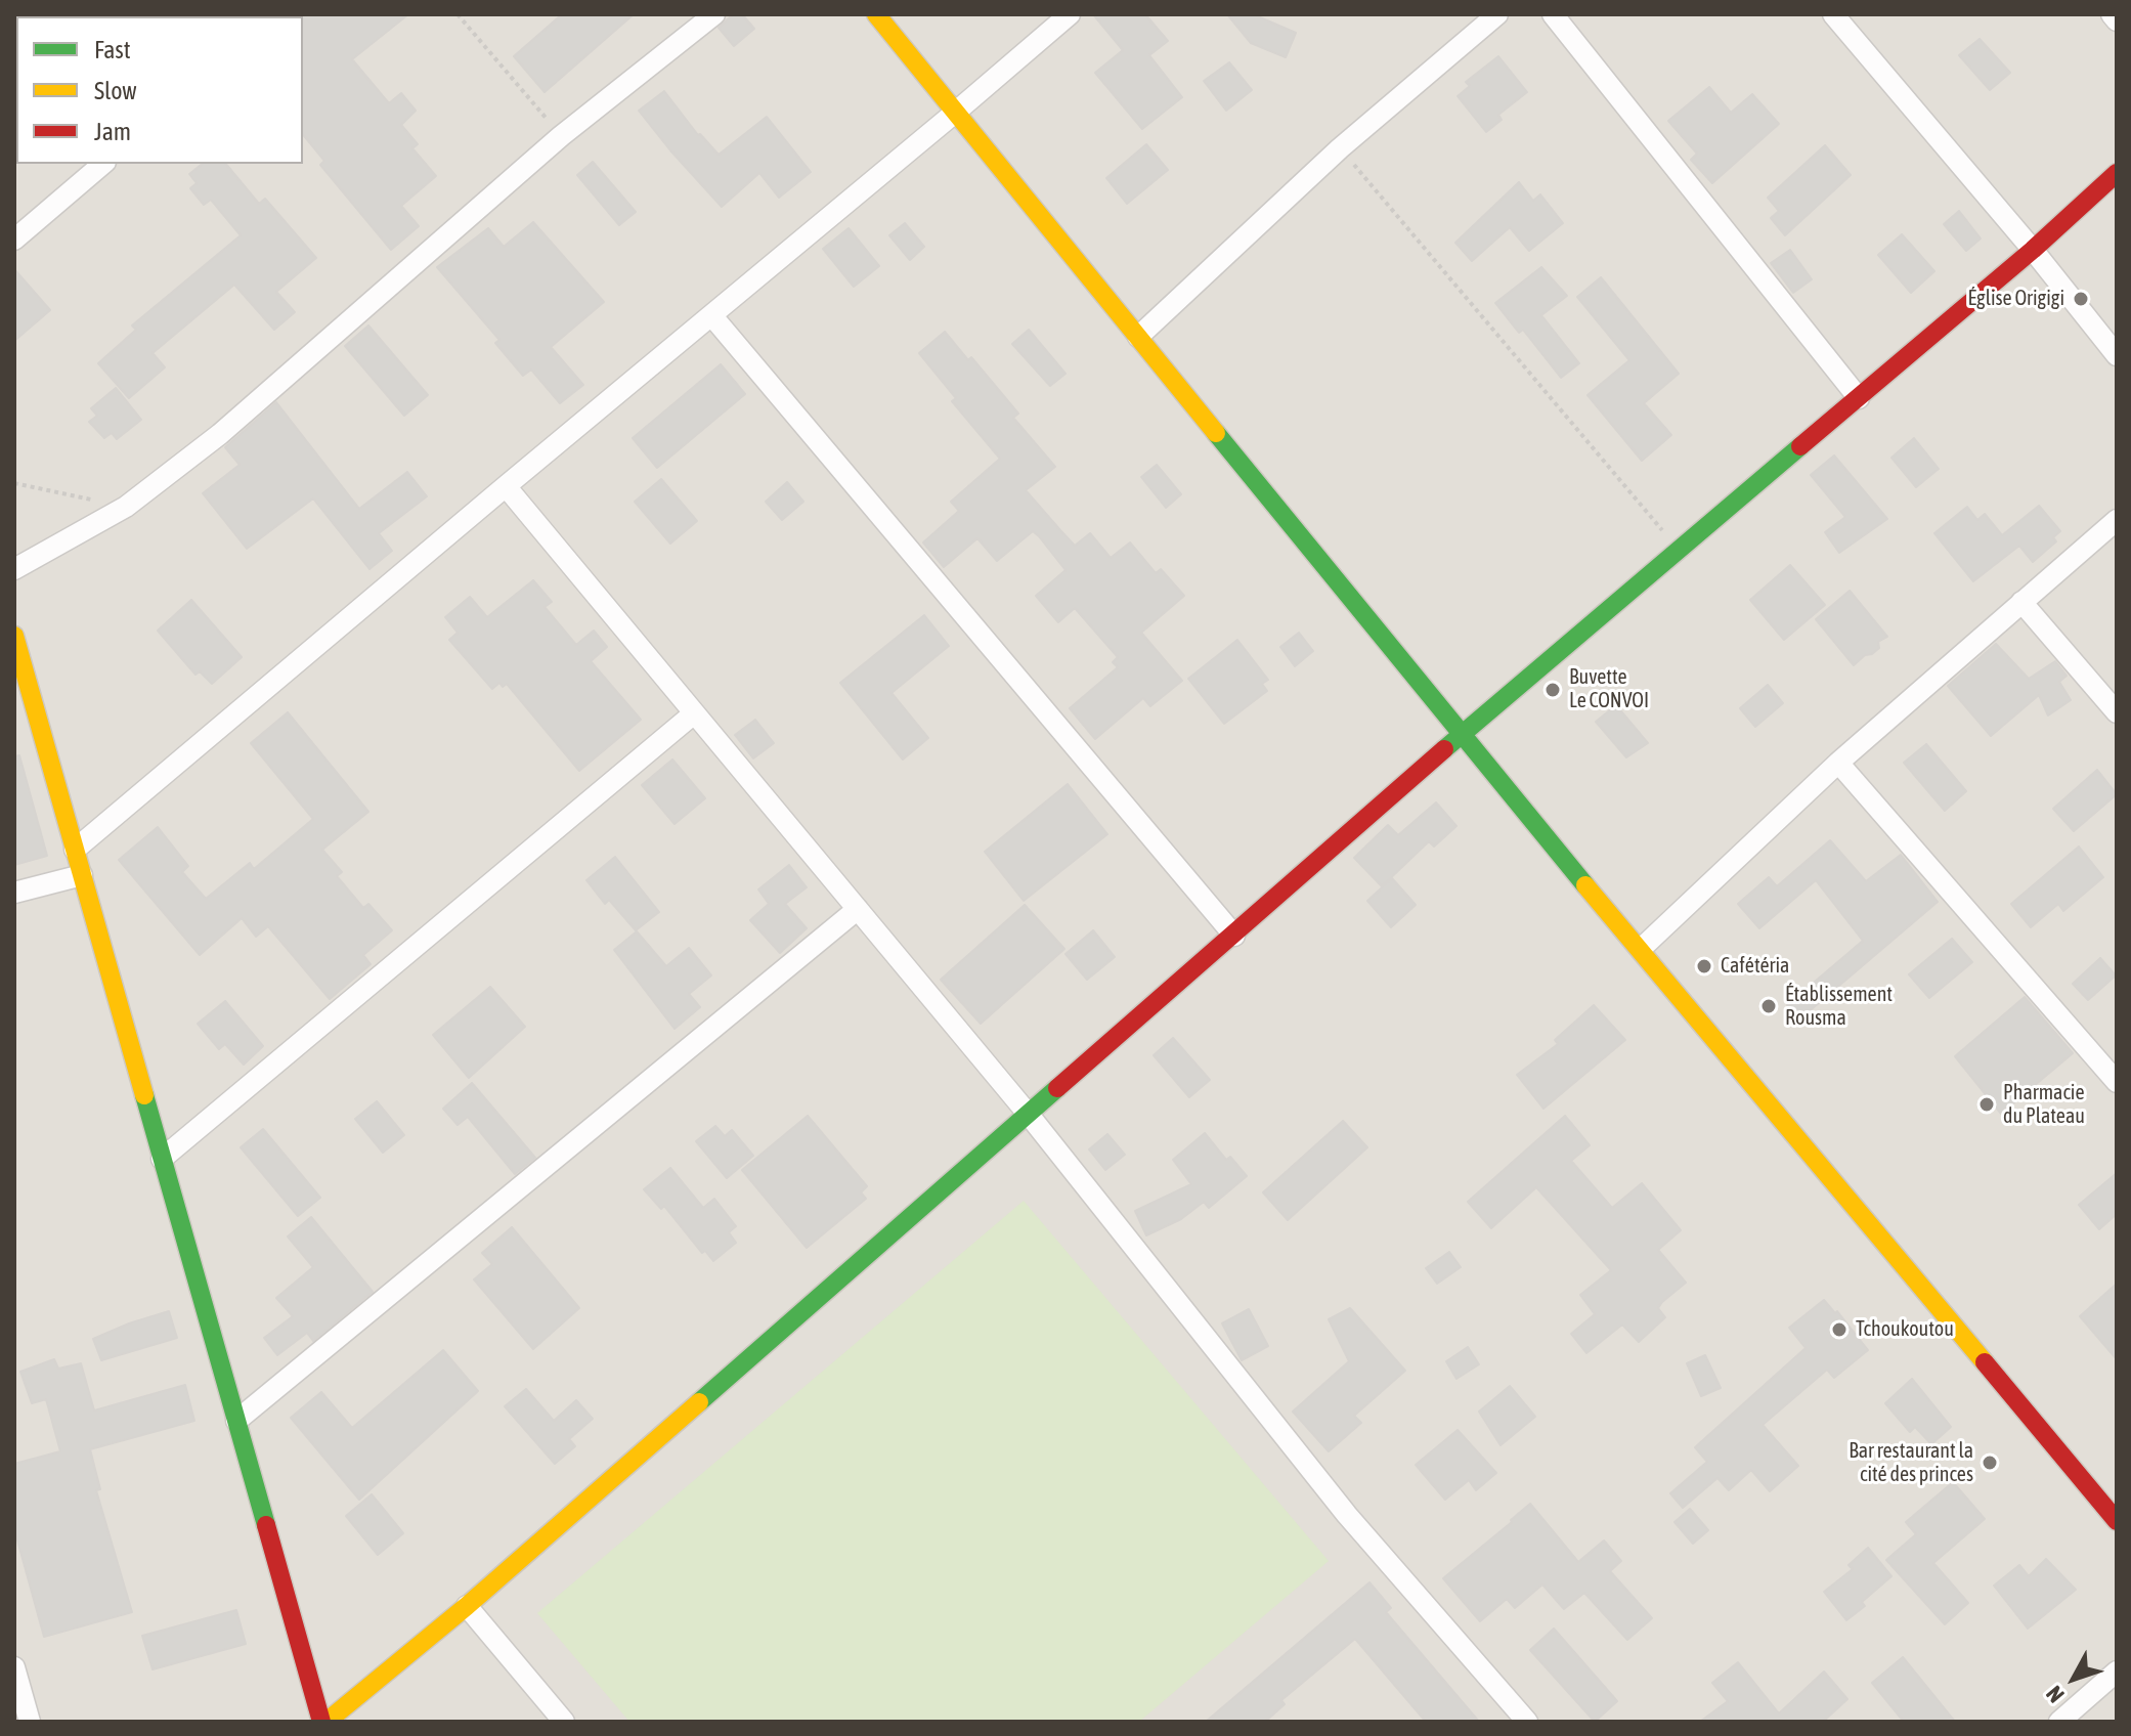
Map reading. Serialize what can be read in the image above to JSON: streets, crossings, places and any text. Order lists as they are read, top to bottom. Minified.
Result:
{"places":["Église Origigi","Buvette Le CONVOI","Cafétéria","Établissement Rousma","Pharmacie du Plateau","Tchoukoutou","Bar restaurant la cité des princes"],"legend":["Fast","Slow","Jam"],"north":"bottom left"}
